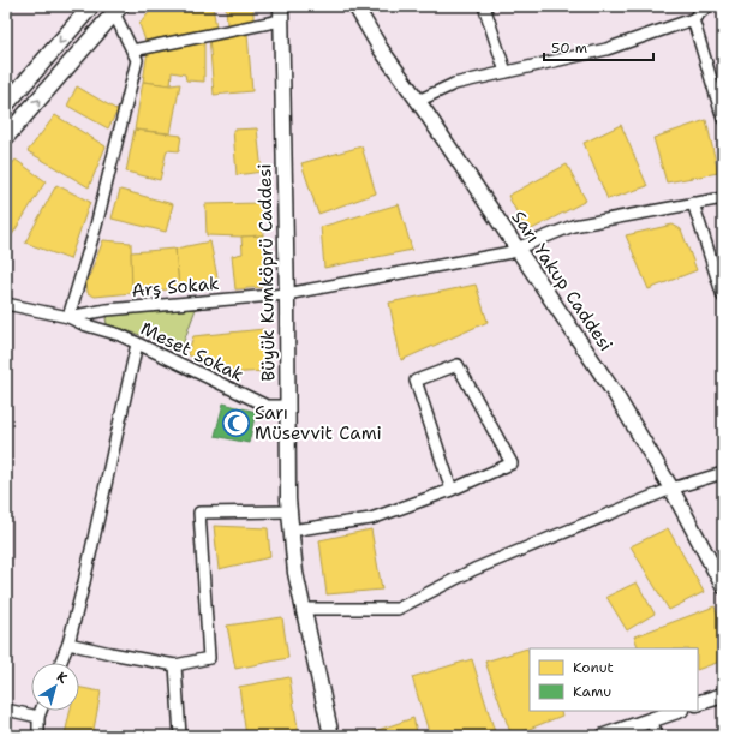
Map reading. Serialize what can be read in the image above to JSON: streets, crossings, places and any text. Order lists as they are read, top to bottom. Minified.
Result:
{"streets":{"street":["Büyük Kumköprü Caddesi","Sarı Yakup Caddesi","Arş Sokak","Meset Sokak"]},"crossings":[["Büyük Kumköprü Caddesi","Arş Sokak"],["Büyük Kumköprü Caddesi","Meset Sokak"],["Sarı Yakup Caddesi","Arş Sokak"],["Arş Sokak","Meset Sokak"]],"places":{"mosque":["Sarı Müsevvit Cami"]},"legend":["Konut","Kamu"],"scale_bar":"50 m","north":"top right"}
